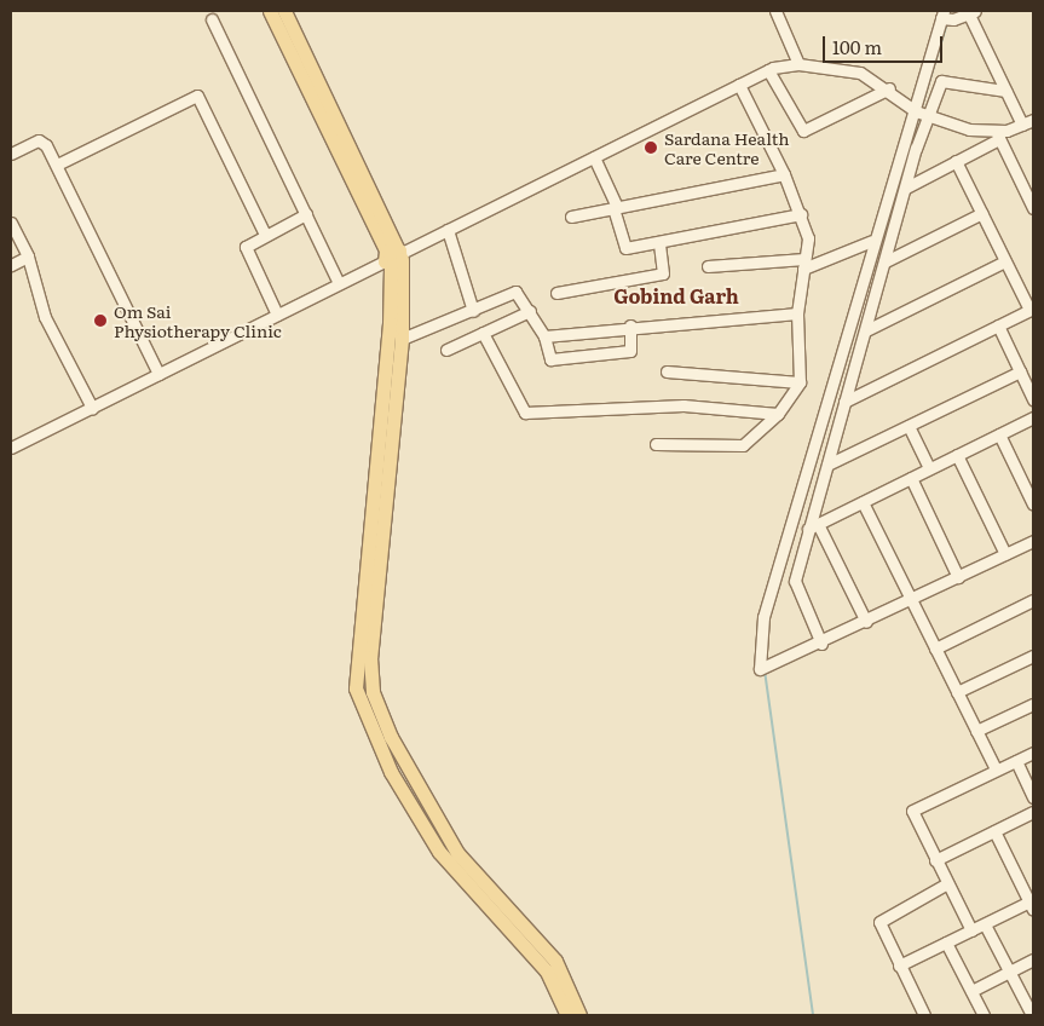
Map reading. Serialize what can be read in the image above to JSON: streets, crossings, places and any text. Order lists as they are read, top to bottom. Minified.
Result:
{"districts":["Gobind Garh"],"places":["Sardana Health Care Centre","Om Sai Physiotherapy Clinic"],"scale_bar":"100 m"}
